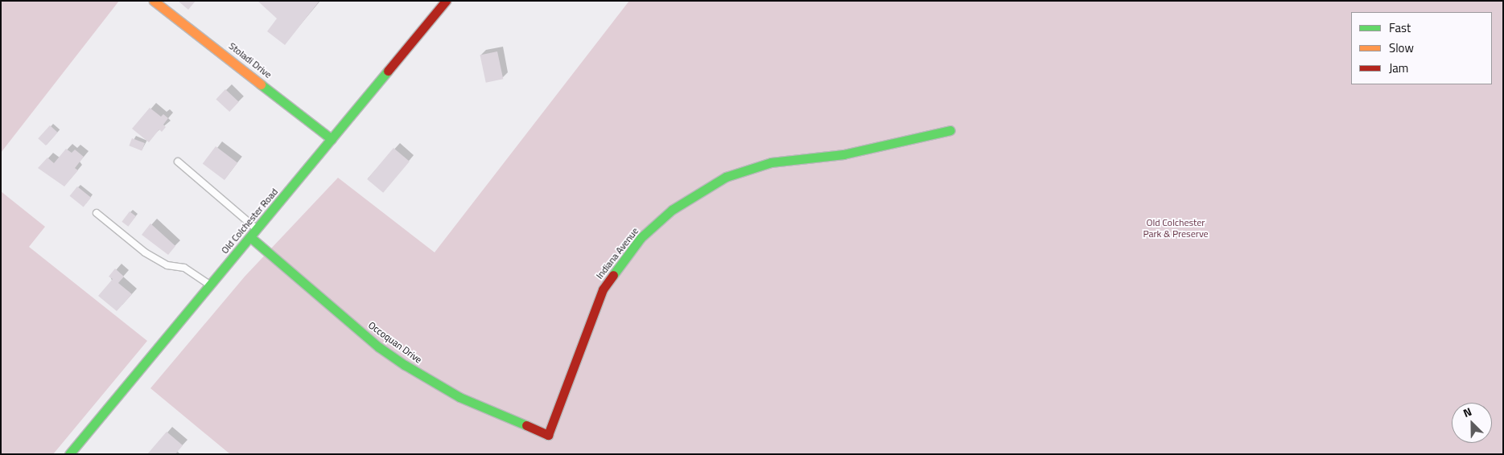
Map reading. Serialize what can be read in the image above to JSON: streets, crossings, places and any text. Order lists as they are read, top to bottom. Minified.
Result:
{"streets":{"street":["Stoladi Drive","Old Colchester Road","Indiana Avenue","Occoquan Drive"]},"crossings":[["Stoladi Drive","Old Colchester Road"],["Old Colchester Road","Occoquan Drive"],["Indiana Avenue","Occoquan Drive"]],"parks":["Old Colchester Park & Preserve"],"legend":["Fast","Slow","Jam"],"north":"top left"}
